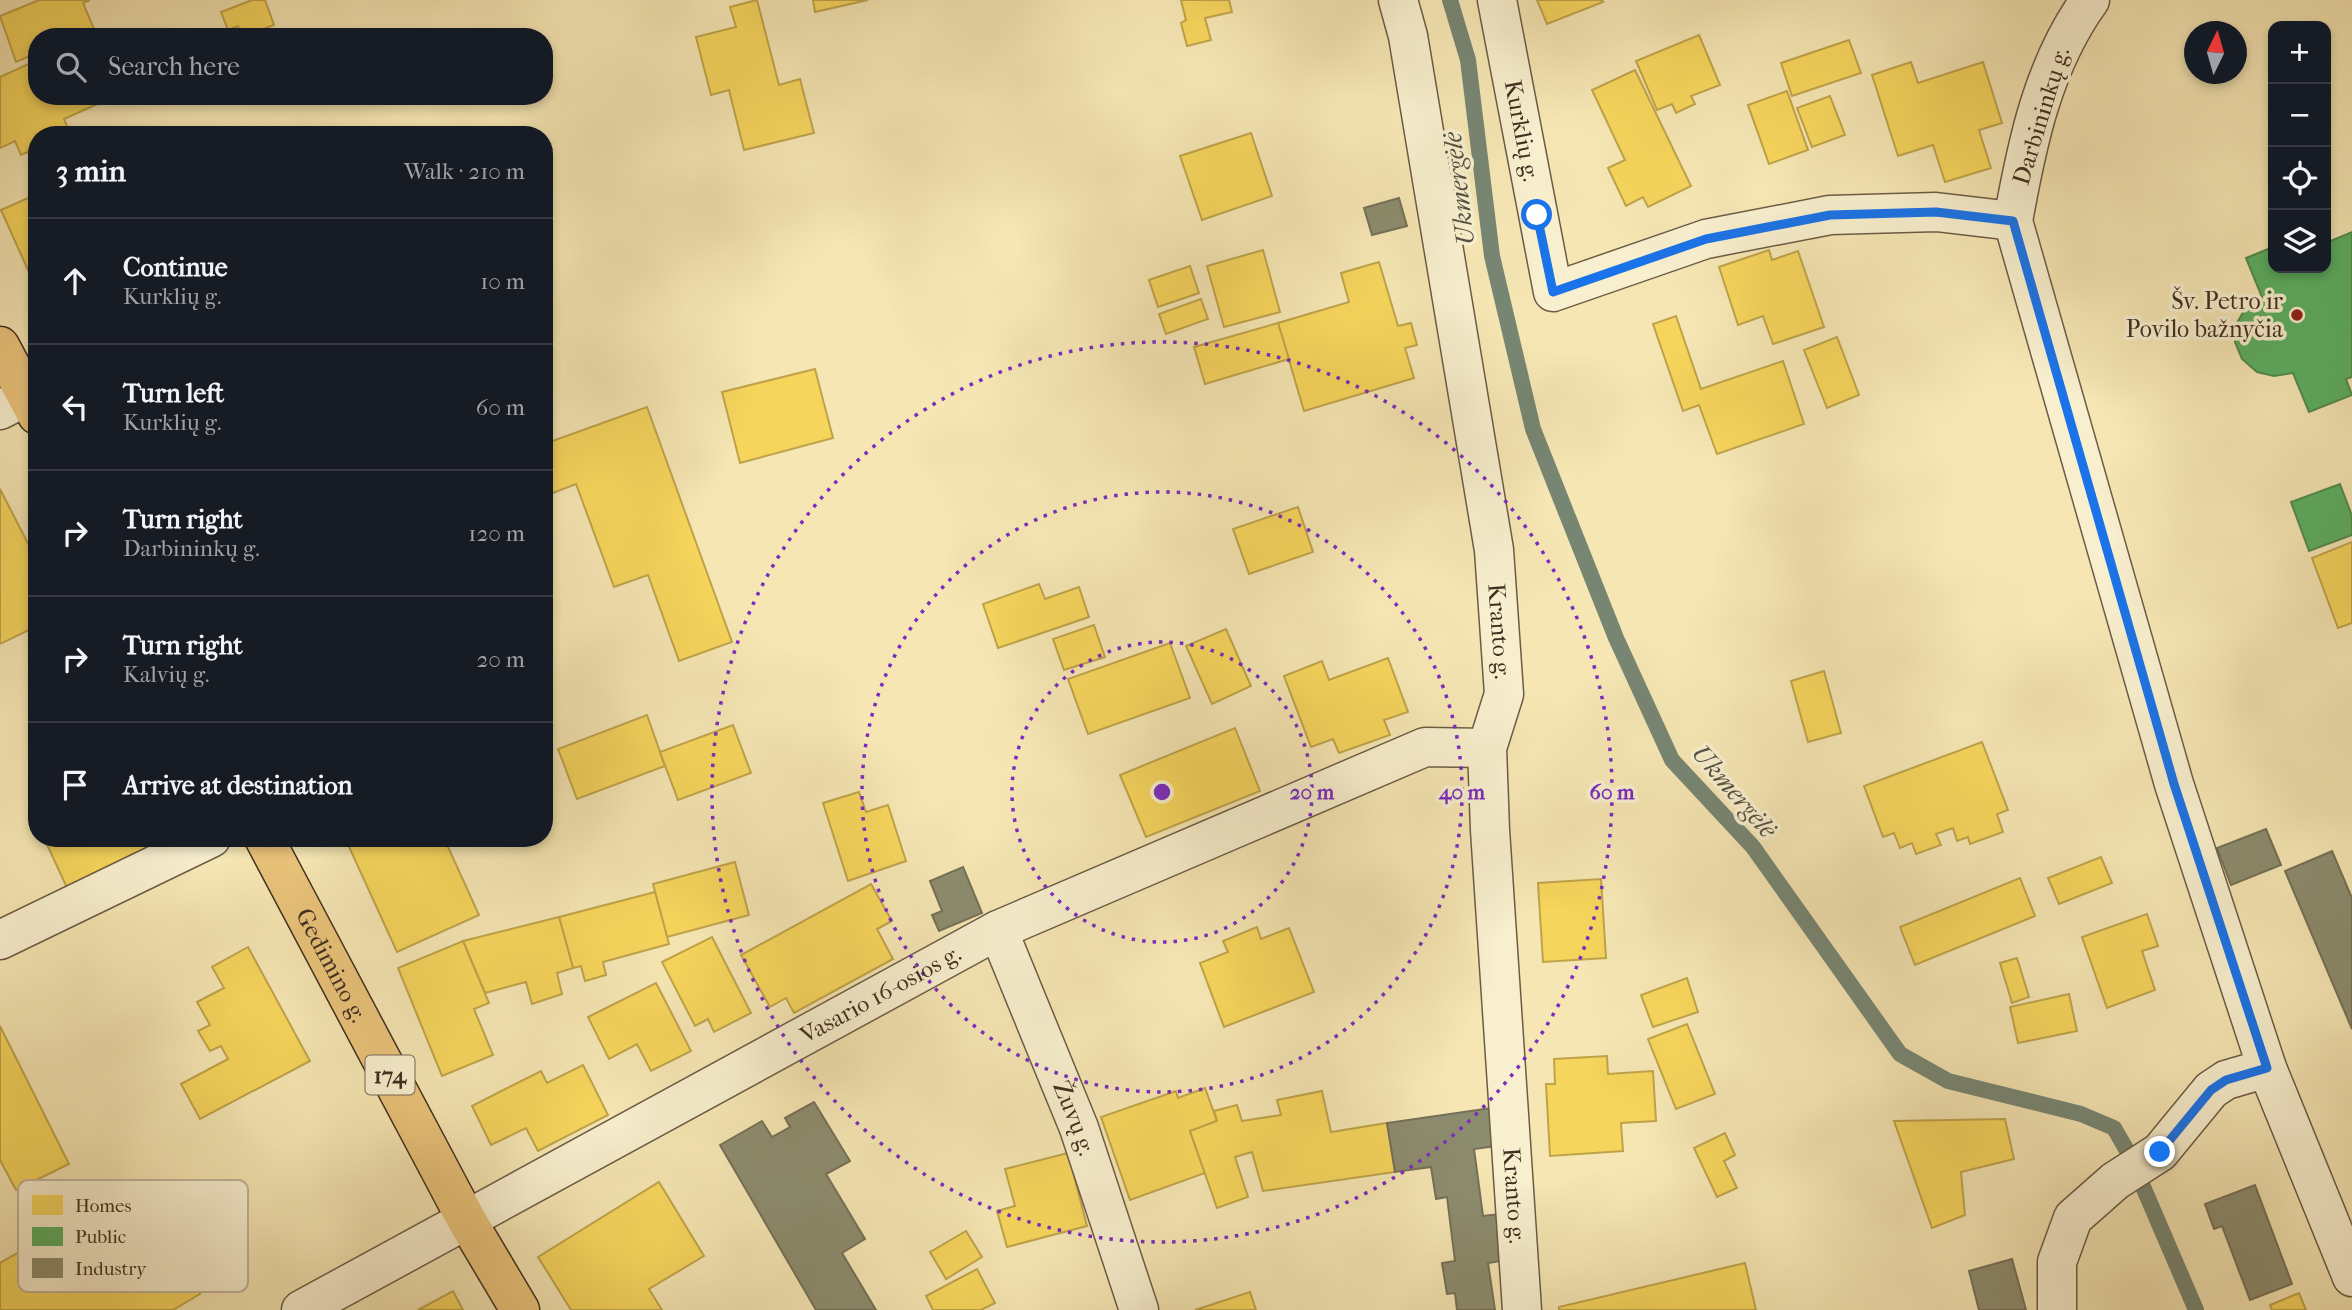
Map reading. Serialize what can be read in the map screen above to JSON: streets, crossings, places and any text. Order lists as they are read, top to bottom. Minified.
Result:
{"streets":{"main road":["Gedimino g.","174"],"street":["Darbininkų g.","Kurklių g.","Kranto g.","Vasario 16-osios g.","Žuvų g."]},"crossings":[["Darbininkų g.","Kurklių g."],["Kranto g.","Vasario 16-osios g."],["Gedimino g.","Vasario 16-osios g."],["Vasario 16-osios g.","Žuvų g."]],"water":["Ukmergėlė"],"places":["Šv. Petro ir Povilo bažnyčia"],"legend":["Homes","Public","Industry"],"north":"top","page":{"map_buttons":["+","−"],"search":"Search here","heading":["3 min","Walk · 210 m"],"list":[["Continue","Kurklių g.","10 m"],["Turn left","Kurklių g.","60 m"],["Turn right","Darbininkų g.","120 m"],["Turn right","Kalvių g.","20 m"],"Arrive at destination"]},"rings":["20 m","40 m","60 m"]}
